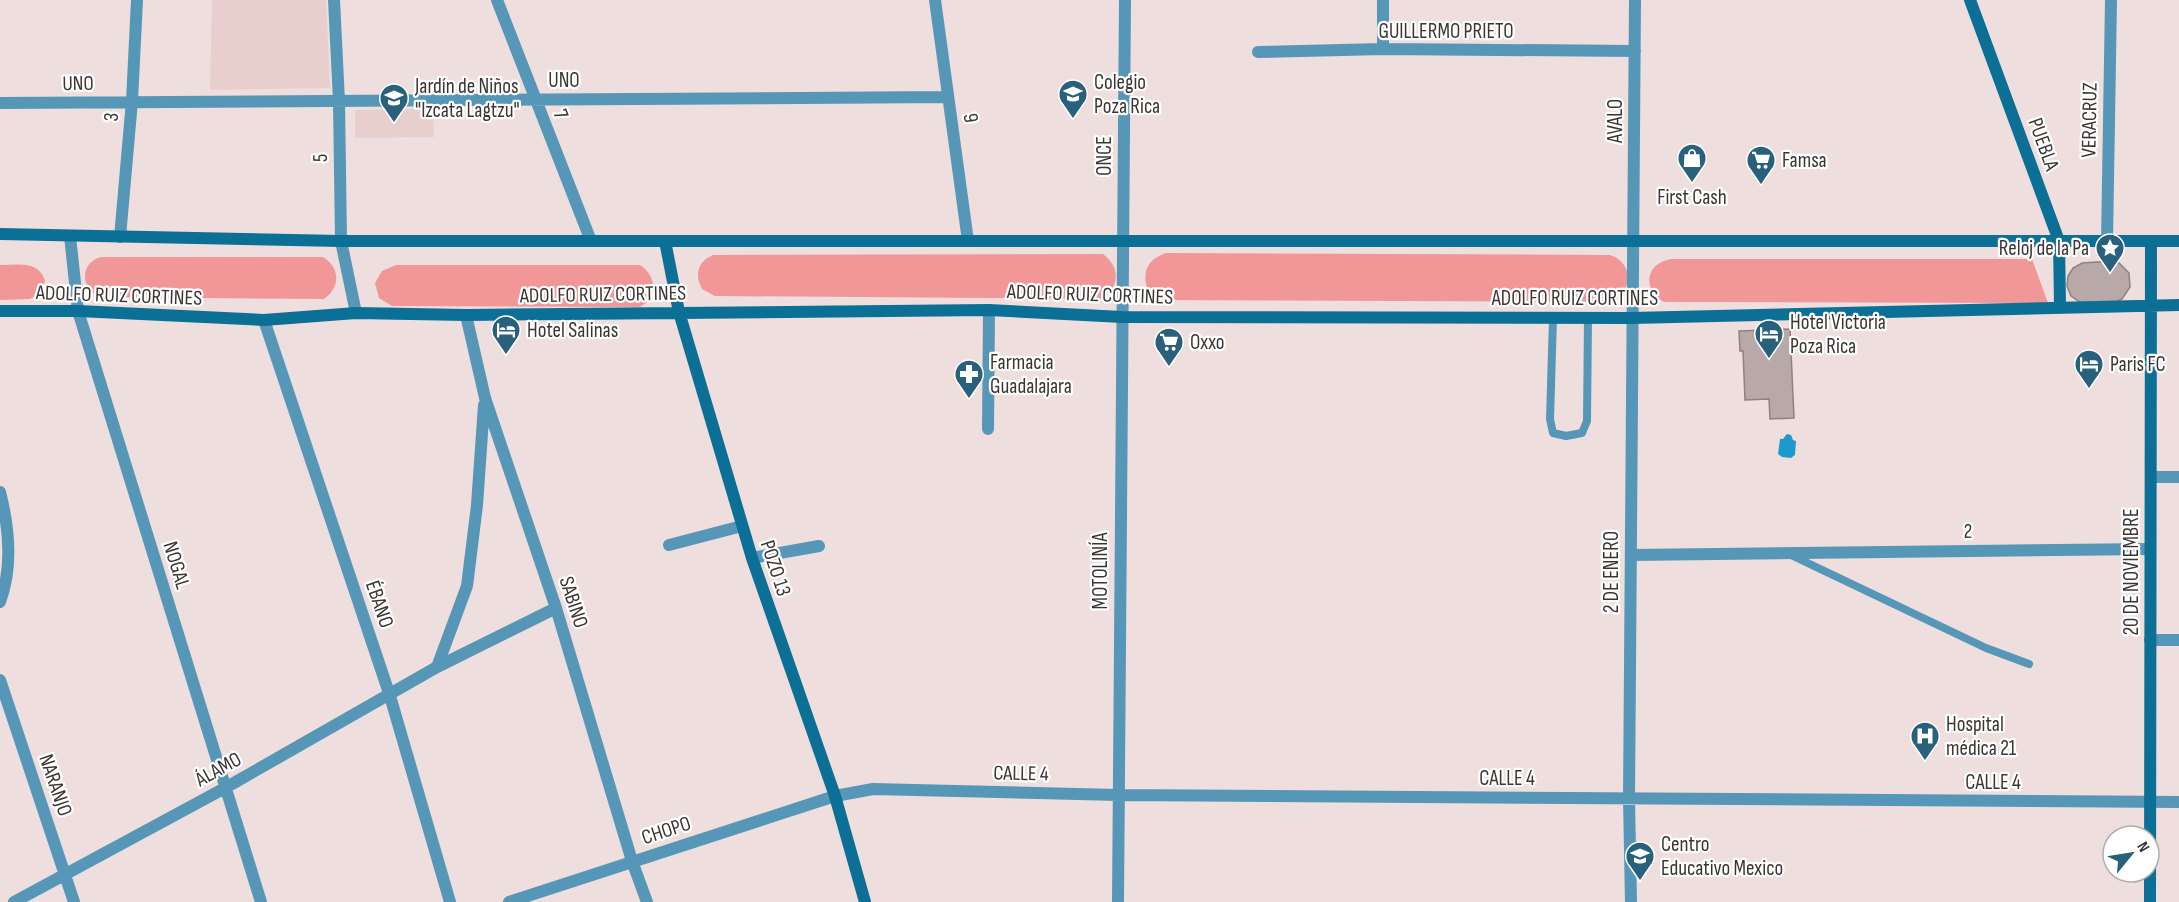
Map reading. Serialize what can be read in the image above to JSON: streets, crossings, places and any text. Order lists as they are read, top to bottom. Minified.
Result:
{"streets":{"main road":["PUEBLA","ADOLFO RUIZ CORTINES","POZO 13","20 DE NOVIEMBRE"],"street":["GUILLERMO PRIETO","UNO","7","3","9","VERACRUZ","AVALO","ONCE","5","2","NOGAL","MOTOLINÍA","2 DE ENERO","SABINO","ÉBANO","ÁLAMO","CALLE 4","NARANJO","CHOPO"]},"crossings":[["GUILLERMO PRIETO","AVALO"],["UNO","7"],["UNO","3"],["UNO","9"],["UNO","5"],["AVALO","2 DE ENERO"],["PUEBLA","ADOLFO RUIZ CORTINES"],["ONCE","MOTOLINÍA"],["5","ADOLFO RUIZ CORTINES"],["ADOLFO RUIZ CORTINES","NOGAL"],["ADOLFO RUIZ CORTINES","POZO 13"],["ADOLFO RUIZ CORTINES","MOTOLINÍA"],["ADOLFO RUIZ CORTINES","2 DE ENERO"],["ADOLFO RUIZ CORTINES","20 DE NOVIEMBRE"],["ADOLFO RUIZ CORTINES","SABINO"],["ADOLFO RUIZ CORTINES","ÉBANO"],["2","2 DE ENERO"],["2","20 DE NOVIEMBRE"],["NOGAL","ÁLAMO"],["POZO 13","CALLE 4"],["POZO 13","CHOPO"],["MOTOLINÍA","CALLE 4"],["2 DE ENERO","CALLE 4"],["20 DE NOVIEMBRE","CALLE 4"],["SABINO","ÁLAMO"],["SABINO","CHOPO"],["ÉBANO","ÁLAMO"],["ÁLAMO","NARANJO"],["CALLE 4","CHOPO"]],"places":{"school or university":["Colegio Poza Rica","Jardín de Niños \"Izcata Lagtzu\"","Centro Educativo Mexico"],"shop":["First Cash"],"supermarket":["Famsa","Oxxo"],"place":["Reloj de la Pa"],"hotel":["Hotel Salinas","Hotel Victoria Poza Rica","Paris FC"],"pharmacy":["Farmacia Guadalajara"],"hospital":["Hospital médica 21"]},"north":"top right"}
